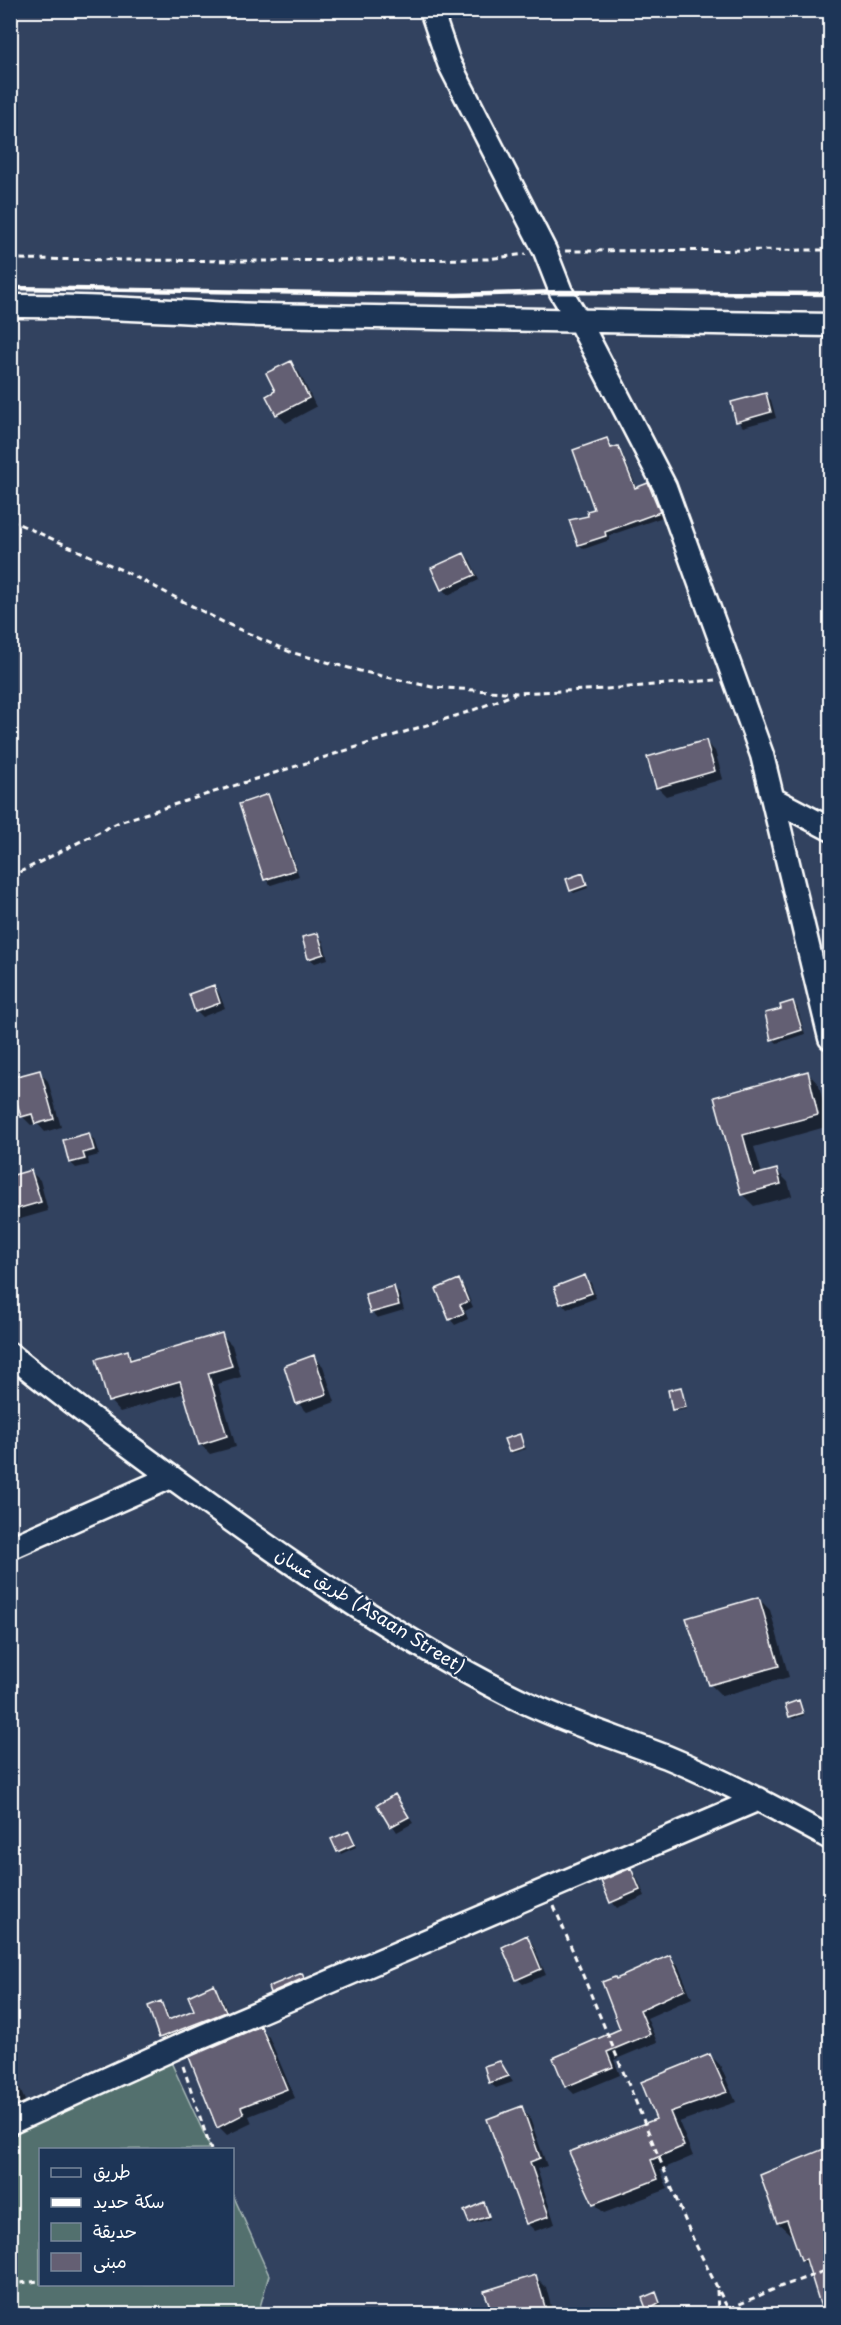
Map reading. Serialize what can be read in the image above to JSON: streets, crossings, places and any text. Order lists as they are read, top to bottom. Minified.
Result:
{"streets":{"street":["طريق عسان (Asaan Street)"]},"legend":["طريق","سكة حديد","حديقة","مبنى"]}
